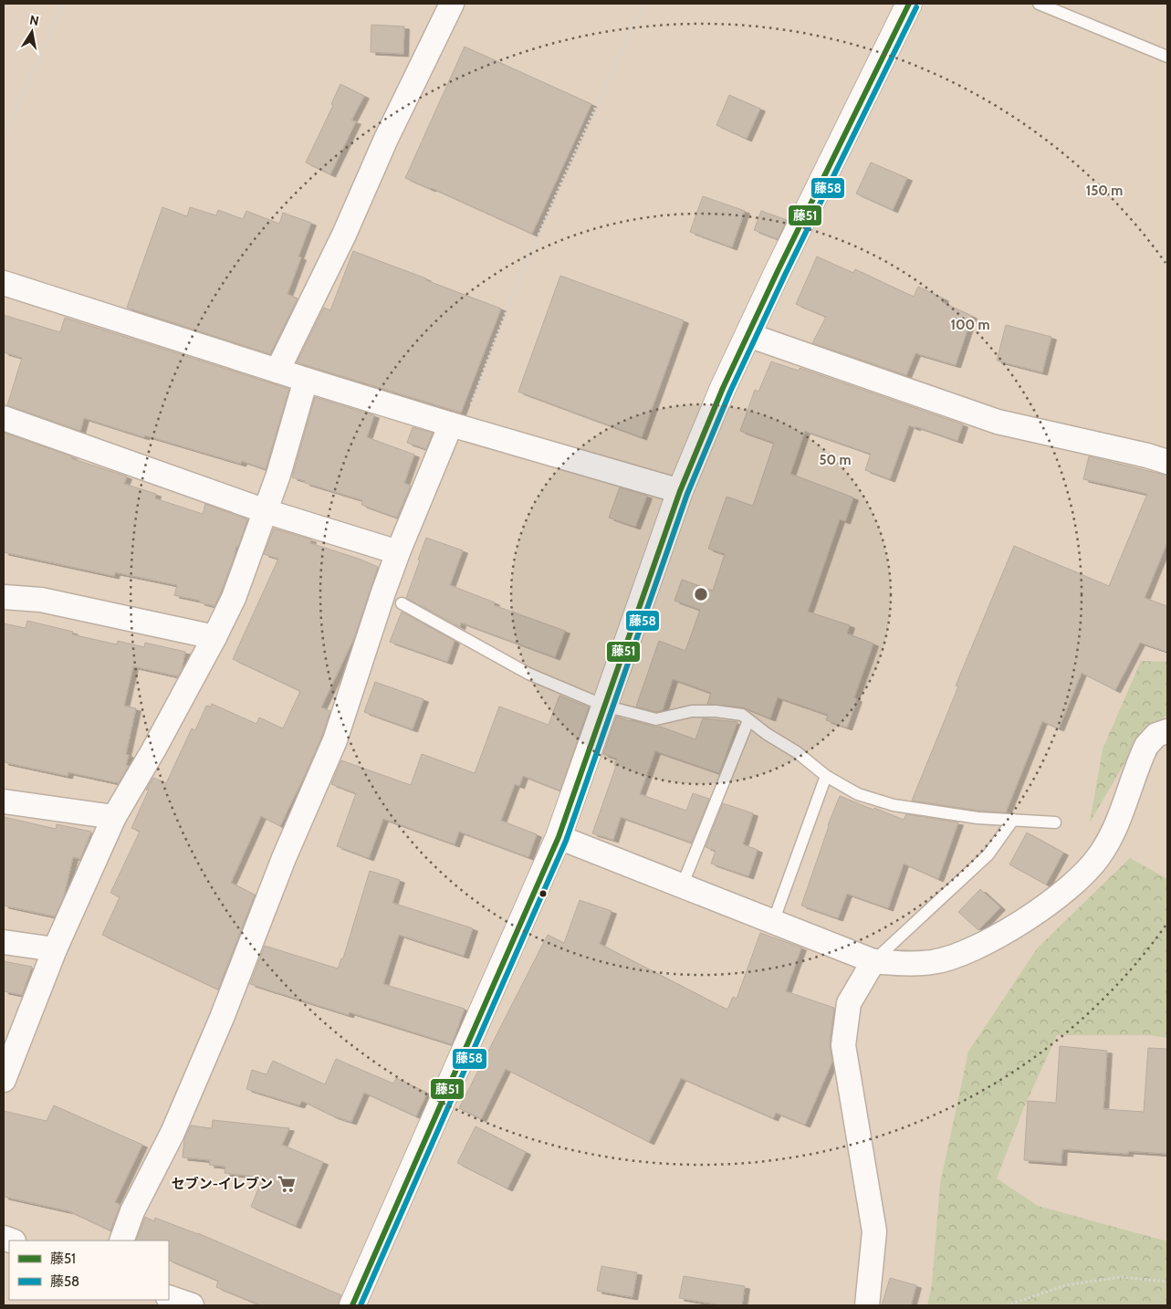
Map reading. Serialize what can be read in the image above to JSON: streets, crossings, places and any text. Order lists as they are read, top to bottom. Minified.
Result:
{"places":{"supermarket":["セブン-イレブン"]},"lines":["transit line 藤51","transit line 藤58"],"legend":["藤51","藤58"],"north":"top","rings":["150 m","100 m","50 m"]}
